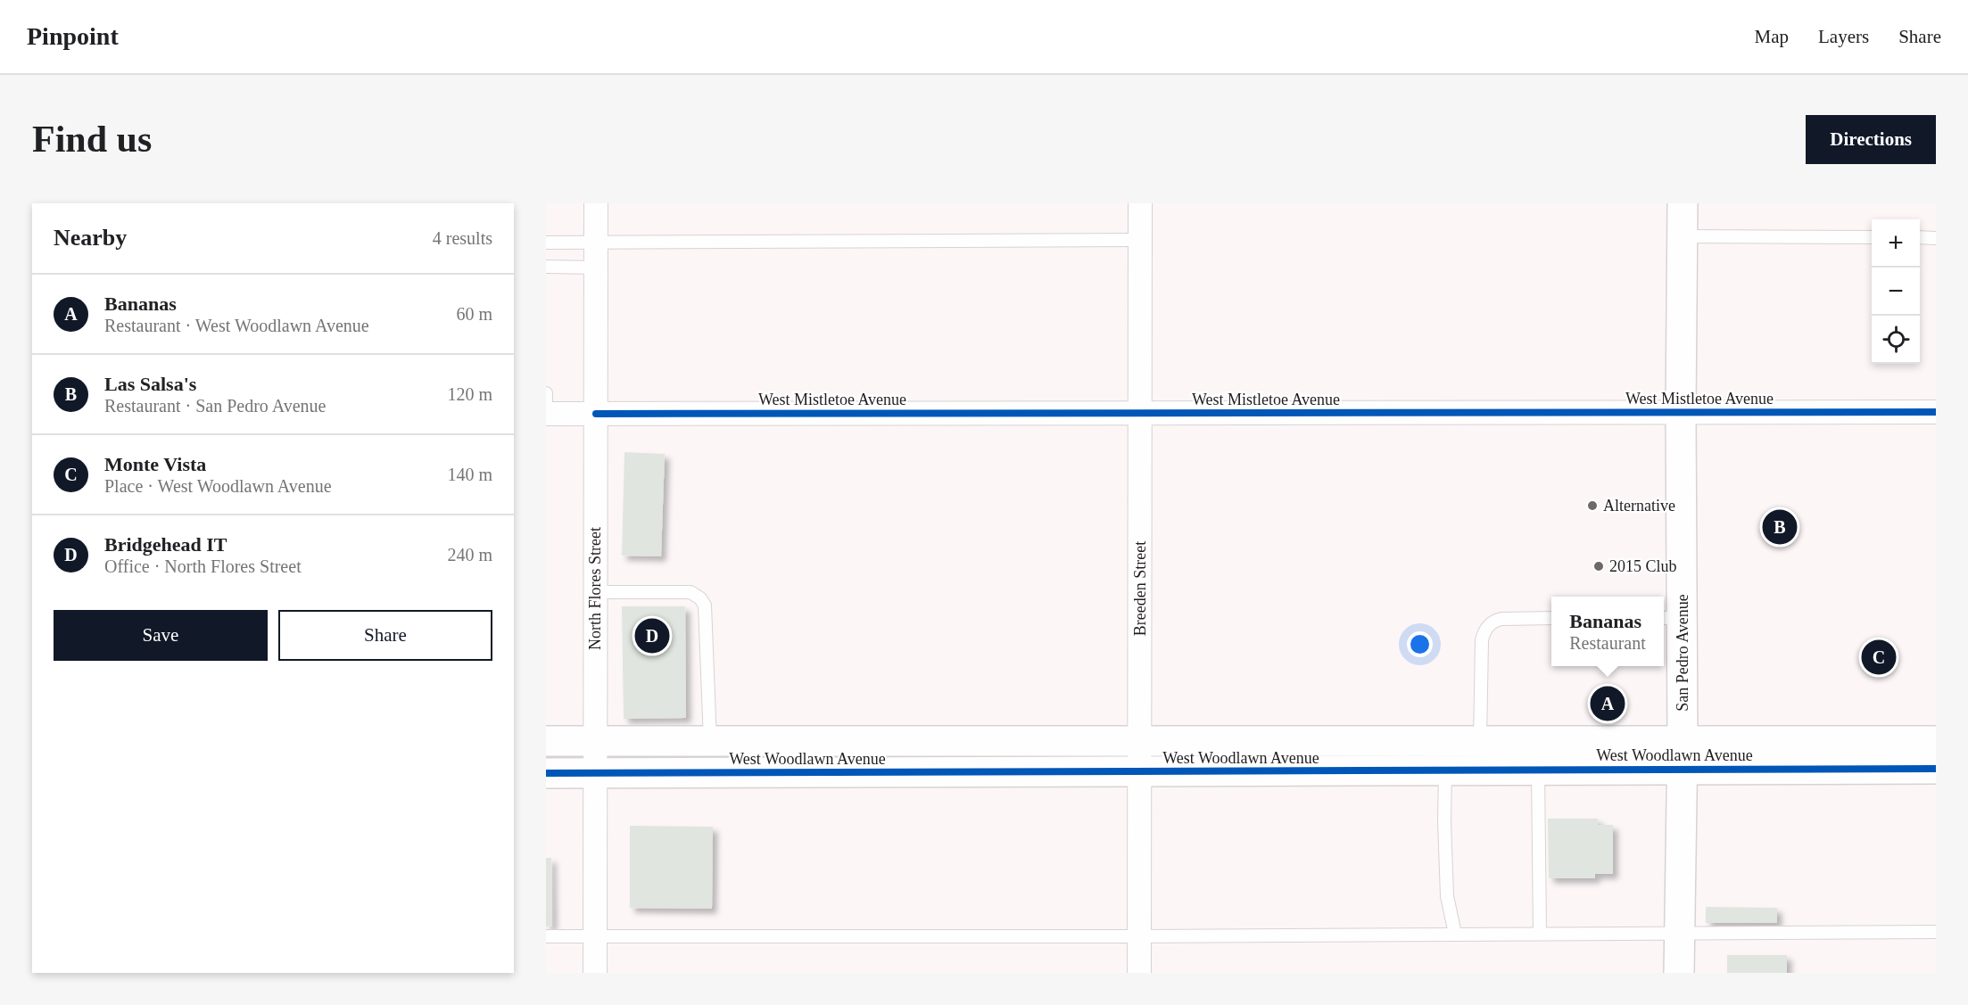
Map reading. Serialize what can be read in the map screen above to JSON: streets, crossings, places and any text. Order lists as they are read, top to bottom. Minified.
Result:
{"streets":{"street":["West Mistletoe Avenue","North Flores Street","Breeden Street","San Pedro Avenue","West Woodlawn Avenue"]},"crossings":[["West Mistletoe Avenue","North Flores Street"],["West Mistletoe Avenue","Breeden Street"],["West Mistletoe Avenue","San Pedro Avenue"],["North Flores Street","West Woodlawn Avenue"],["Breeden Street","West Woodlawn Avenue"],["San Pedro Avenue","West Woodlawn Avenue"]],"places":["Alternative","2015 Club"],"page":{"header":"Pinpoint","nav":["Map","Layers","Share"],"buttons":["Directions",["Save","Share"]],"title":"Find us","heading":["Nearby","4 results"],"map_buttons":["+","−"],"list":[{"mark":"A","name":"Bananas","note":"Restaurant · West Woodlawn Avenue","value":"60 m"},{"mark":"B","name":"Las Salsa's","note":"Restaurant · San Pedro Avenue","value":"120 m"},{"mark":"C","name":"Monte Vista","note":"Place · West Woodlawn Avenue","value":"140 m"},{"mark":"D","name":"Bridgehead IT","note":"Office · North Flores Street","value":"240 m"}],"pins":["B","D","C","A"],"popup":["Bananas","Restaurant"]}}
